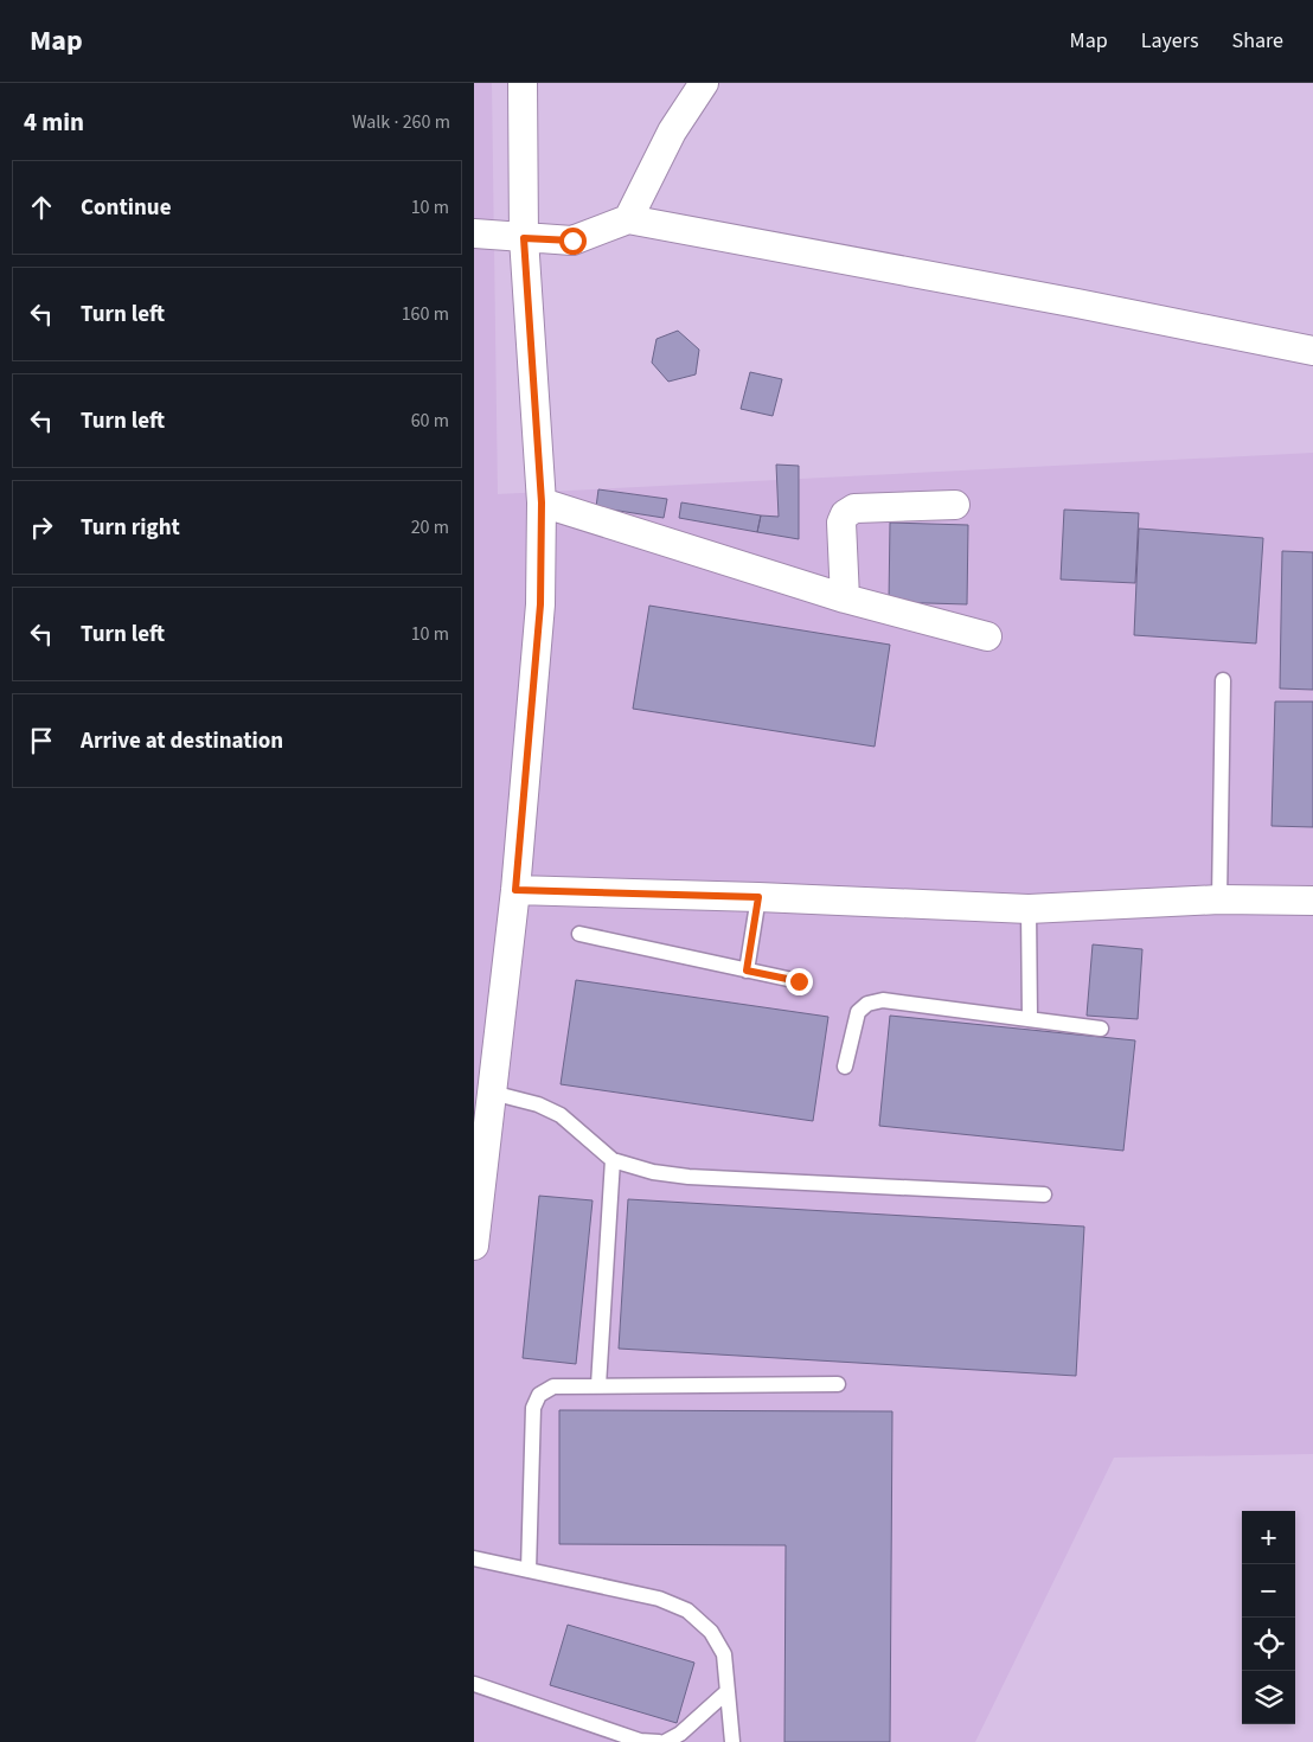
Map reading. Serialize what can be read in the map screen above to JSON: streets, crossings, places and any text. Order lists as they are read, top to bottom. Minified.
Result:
{"page":{"header":"Map","nav":["Map","Layers","Share"],"heading":["4 min","Walk · 260 m"],"list":[["Continue","10 m"],["Turn left","160 m"],["Turn left","60 m"],["Turn right","20 m"],["Turn left","10 m"],"Arrive at destination"],"map_buttons":["+","−"]}}
